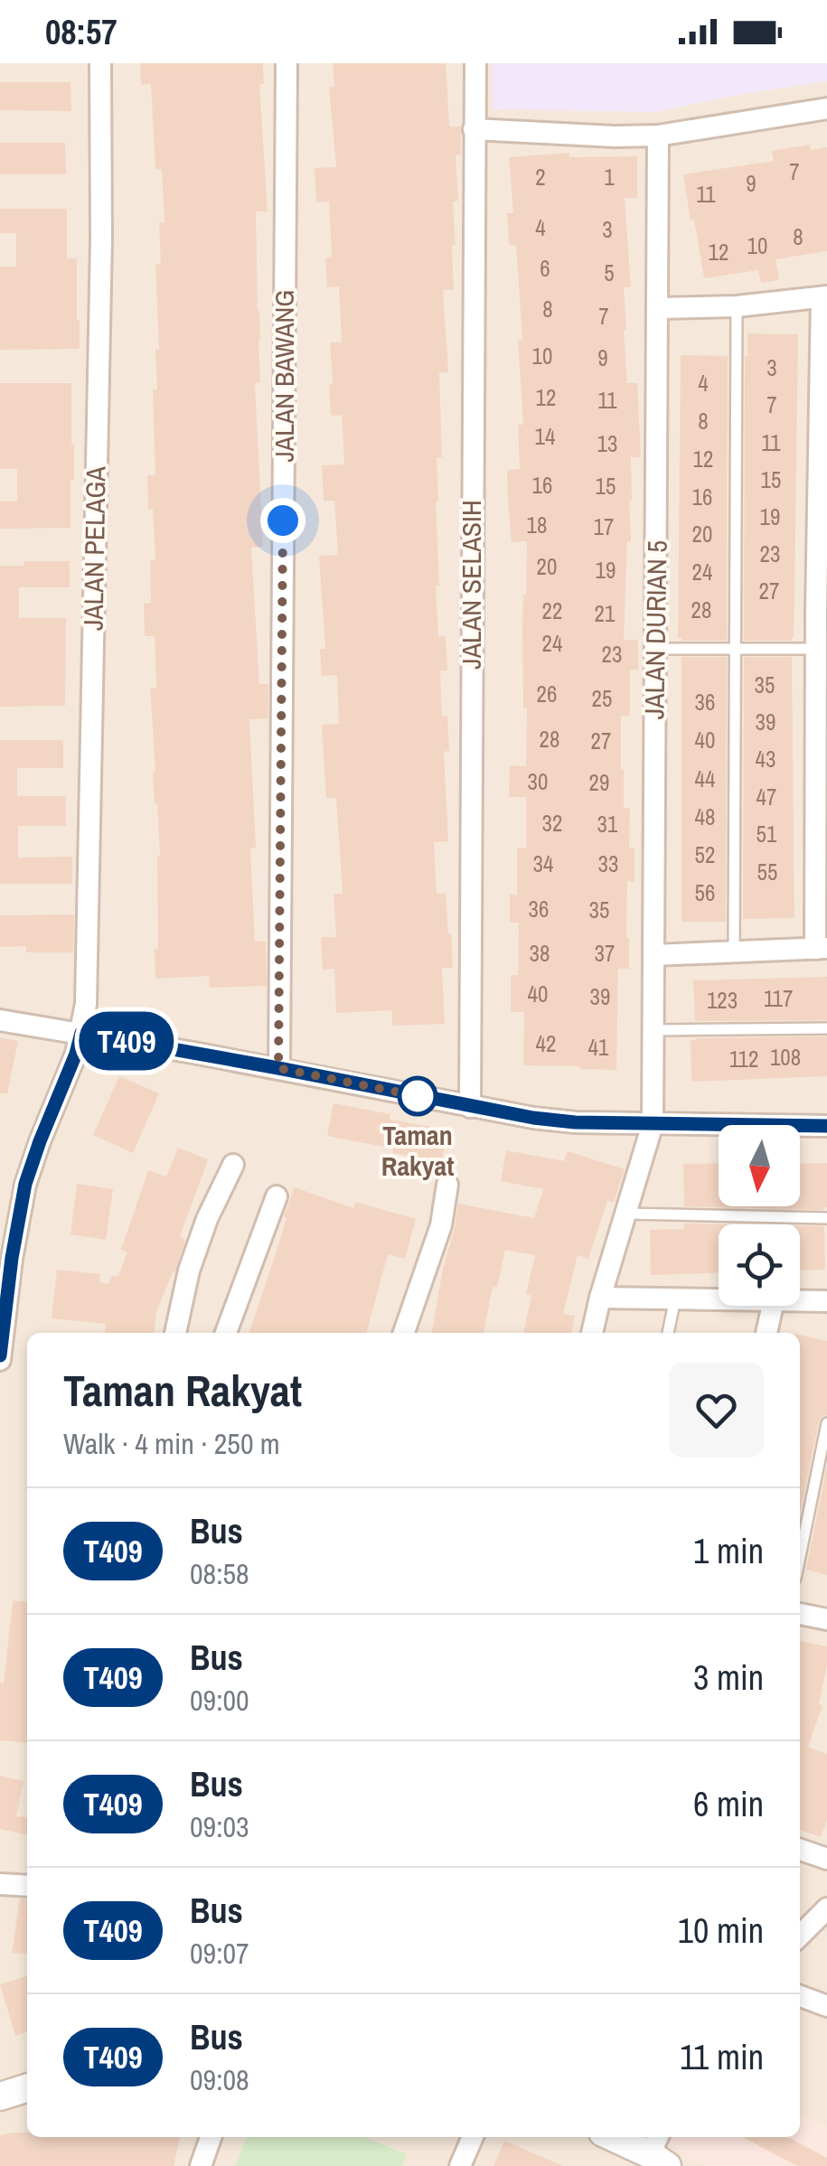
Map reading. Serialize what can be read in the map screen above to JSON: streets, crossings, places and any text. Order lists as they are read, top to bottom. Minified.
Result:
{"streets":{"street":["JALAN BAWANG","JALAN PELAGA","JALAN SELASIH","JALAN DURIAN 5"]},"places":["Taman Rakyat"],"lines":["bus line T409"],"house_numbers":["7","2","1","9","11","4","3","8","10","12","6","5","8","7","10","9","3","4","12","11","7","8","14","11","13","12","15","16","15","16","19","18","17","20","23","20","19","24","27","28","22","21","24","23","35","26","25","36","39","28","40","27","43","44","30","29","47","48","32","31","51","52","34","33","55","56","36","35","38","37","40","39","117","123","42","41","108","112"],"north":"bottom","page":{"status":"08:57","on_map":"T409","heading":["Taman Rakyat","Walk · 4 min · 250 m"],"list":[{"mark":"T409","name":"Bus","note":"08:58","value":"1 min"},{"mark":"T409","name":"Bus","note":"09:00","value":"3 min"},{"mark":"T409","name":"Bus","note":"09:03","value":"6 min"},{"mark":"T409","name":"Bus","note":"09:07","value":"10 min"},{"mark":"T409","name":"Bus","note":"09:08","value":"11 min"}]}}
